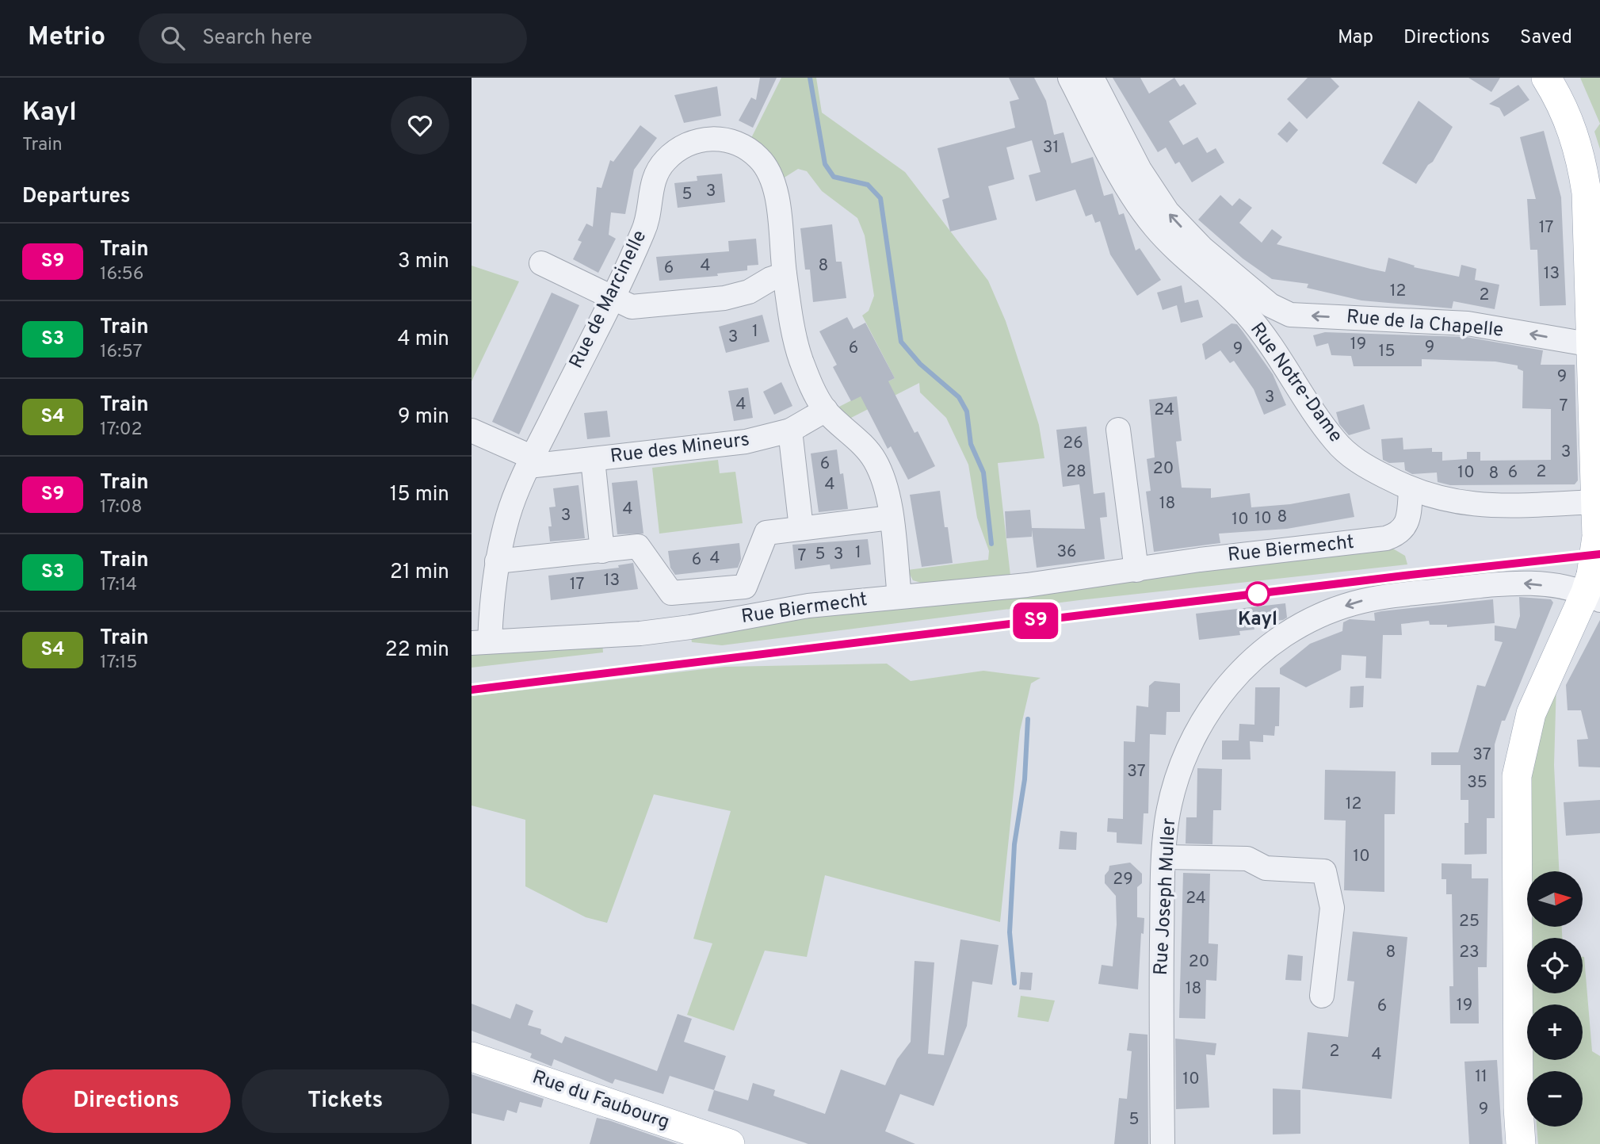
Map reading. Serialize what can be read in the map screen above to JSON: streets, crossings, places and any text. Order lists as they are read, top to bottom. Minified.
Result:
{"streets":{"main road":["Rue du Faubourg"],"street":["Rue de Marcinelle","Rue de la Chapelle","Rue Notre-Dame","Rue des Mineurs","Rue Biermecht","Rue Joseph Muller"]},"crossings":[["Rue de Marcinelle","Rue des Mineurs"],["Rue de Marcinelle","Rue Biermecht"],["Rue Notre-Dame","Rue Biermecht"]],"one_way":["Rue de la Chapelle","Rue Joseph Muller"],"places":["Kayl"],"house_numbers":["31","3","5","17","4","8","6","13","12","2","1","3","19","9","6","9","15","9","3","4","7","24","26","3","6","20","28","2","10","6","8","4","18","4","3","8","10","10","36","1","5","3","7","4","6","13","17","37","37","35","12","10","29","24","25","8","23","20","18","19","6","2","4","11","10","9","5"],"north":"right","page":{"header":"Metrio","search":"Search here","nav":["Map","Directions","Saved"],"heading":[["Kayl","Train"],"Departures"],"on_map":"S9","list":[{"mark":"S9","name":"Train","note":"16:56","value":"3 min"},{"mark":"S3","name":"Train","note":"16:57","value":"4 min"},{"mark":"S4","name":"Train","note":"17:02","value":"9 min"},{"mark":"S9","name":"Train","note":"17:08","value":"15 min"},{"mark":"S3","name":"Train","note":"17:14","value":"21 min"},{"mark":"S4","name":"Train","note":"17:15","value":"22 min"}],"map_buttons":["+","−"],"buttons":["Directions","Tickets"]}}
